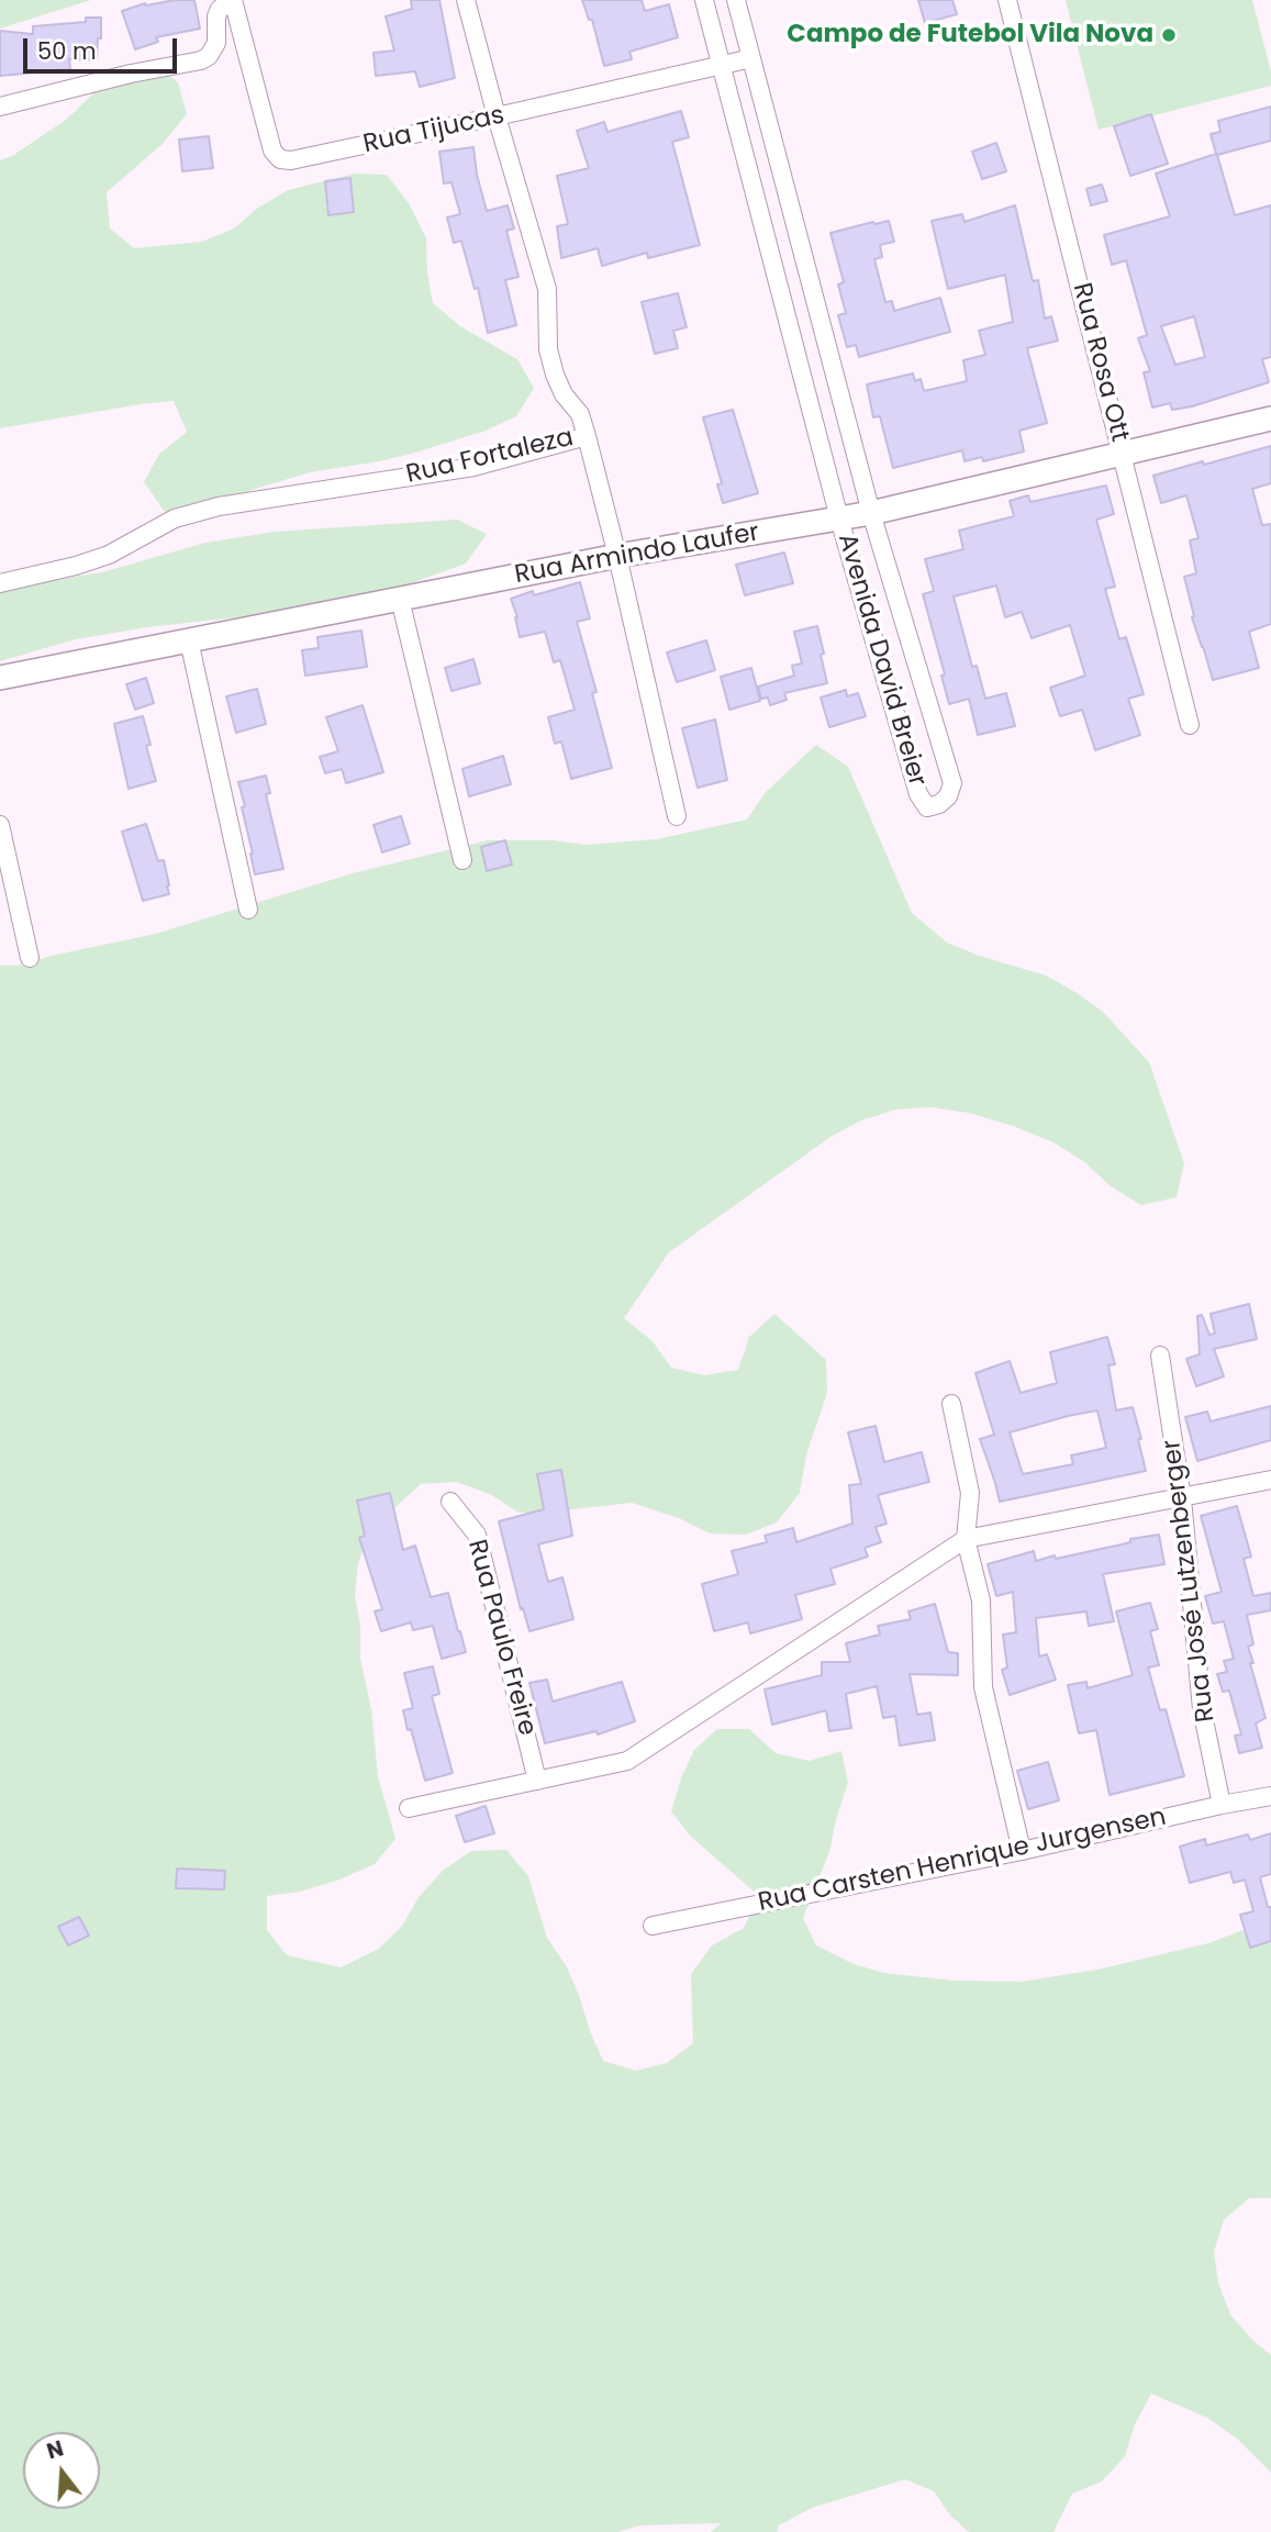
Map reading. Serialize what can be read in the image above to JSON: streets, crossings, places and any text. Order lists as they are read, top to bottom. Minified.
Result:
{"streets":{"street":["Rua Tijucas","Rua Rosa Ott","Rua Fortaleza","Rua Armindo Laufer","Avenida David Breier","Rua José Lutzenberger","Rua Paulo Freire","Rua Carsten Henrique Jurgensen"]},"crossings":[["Rua Tijucas","Rua Fortaleza"],["Rua Tijucas","Avenida David Breier"],["Rua Rosa Ott","Rua Armindo Laufer"],["Rua Armindo Laufer","Avenida David Breier"],["Rua José Lutzenberger","Rua Carsten Henrique Jurgensen"]],"places":["Campo de Futebol Vila Nova"],"scale_bar":"50 m","north":"top"}
